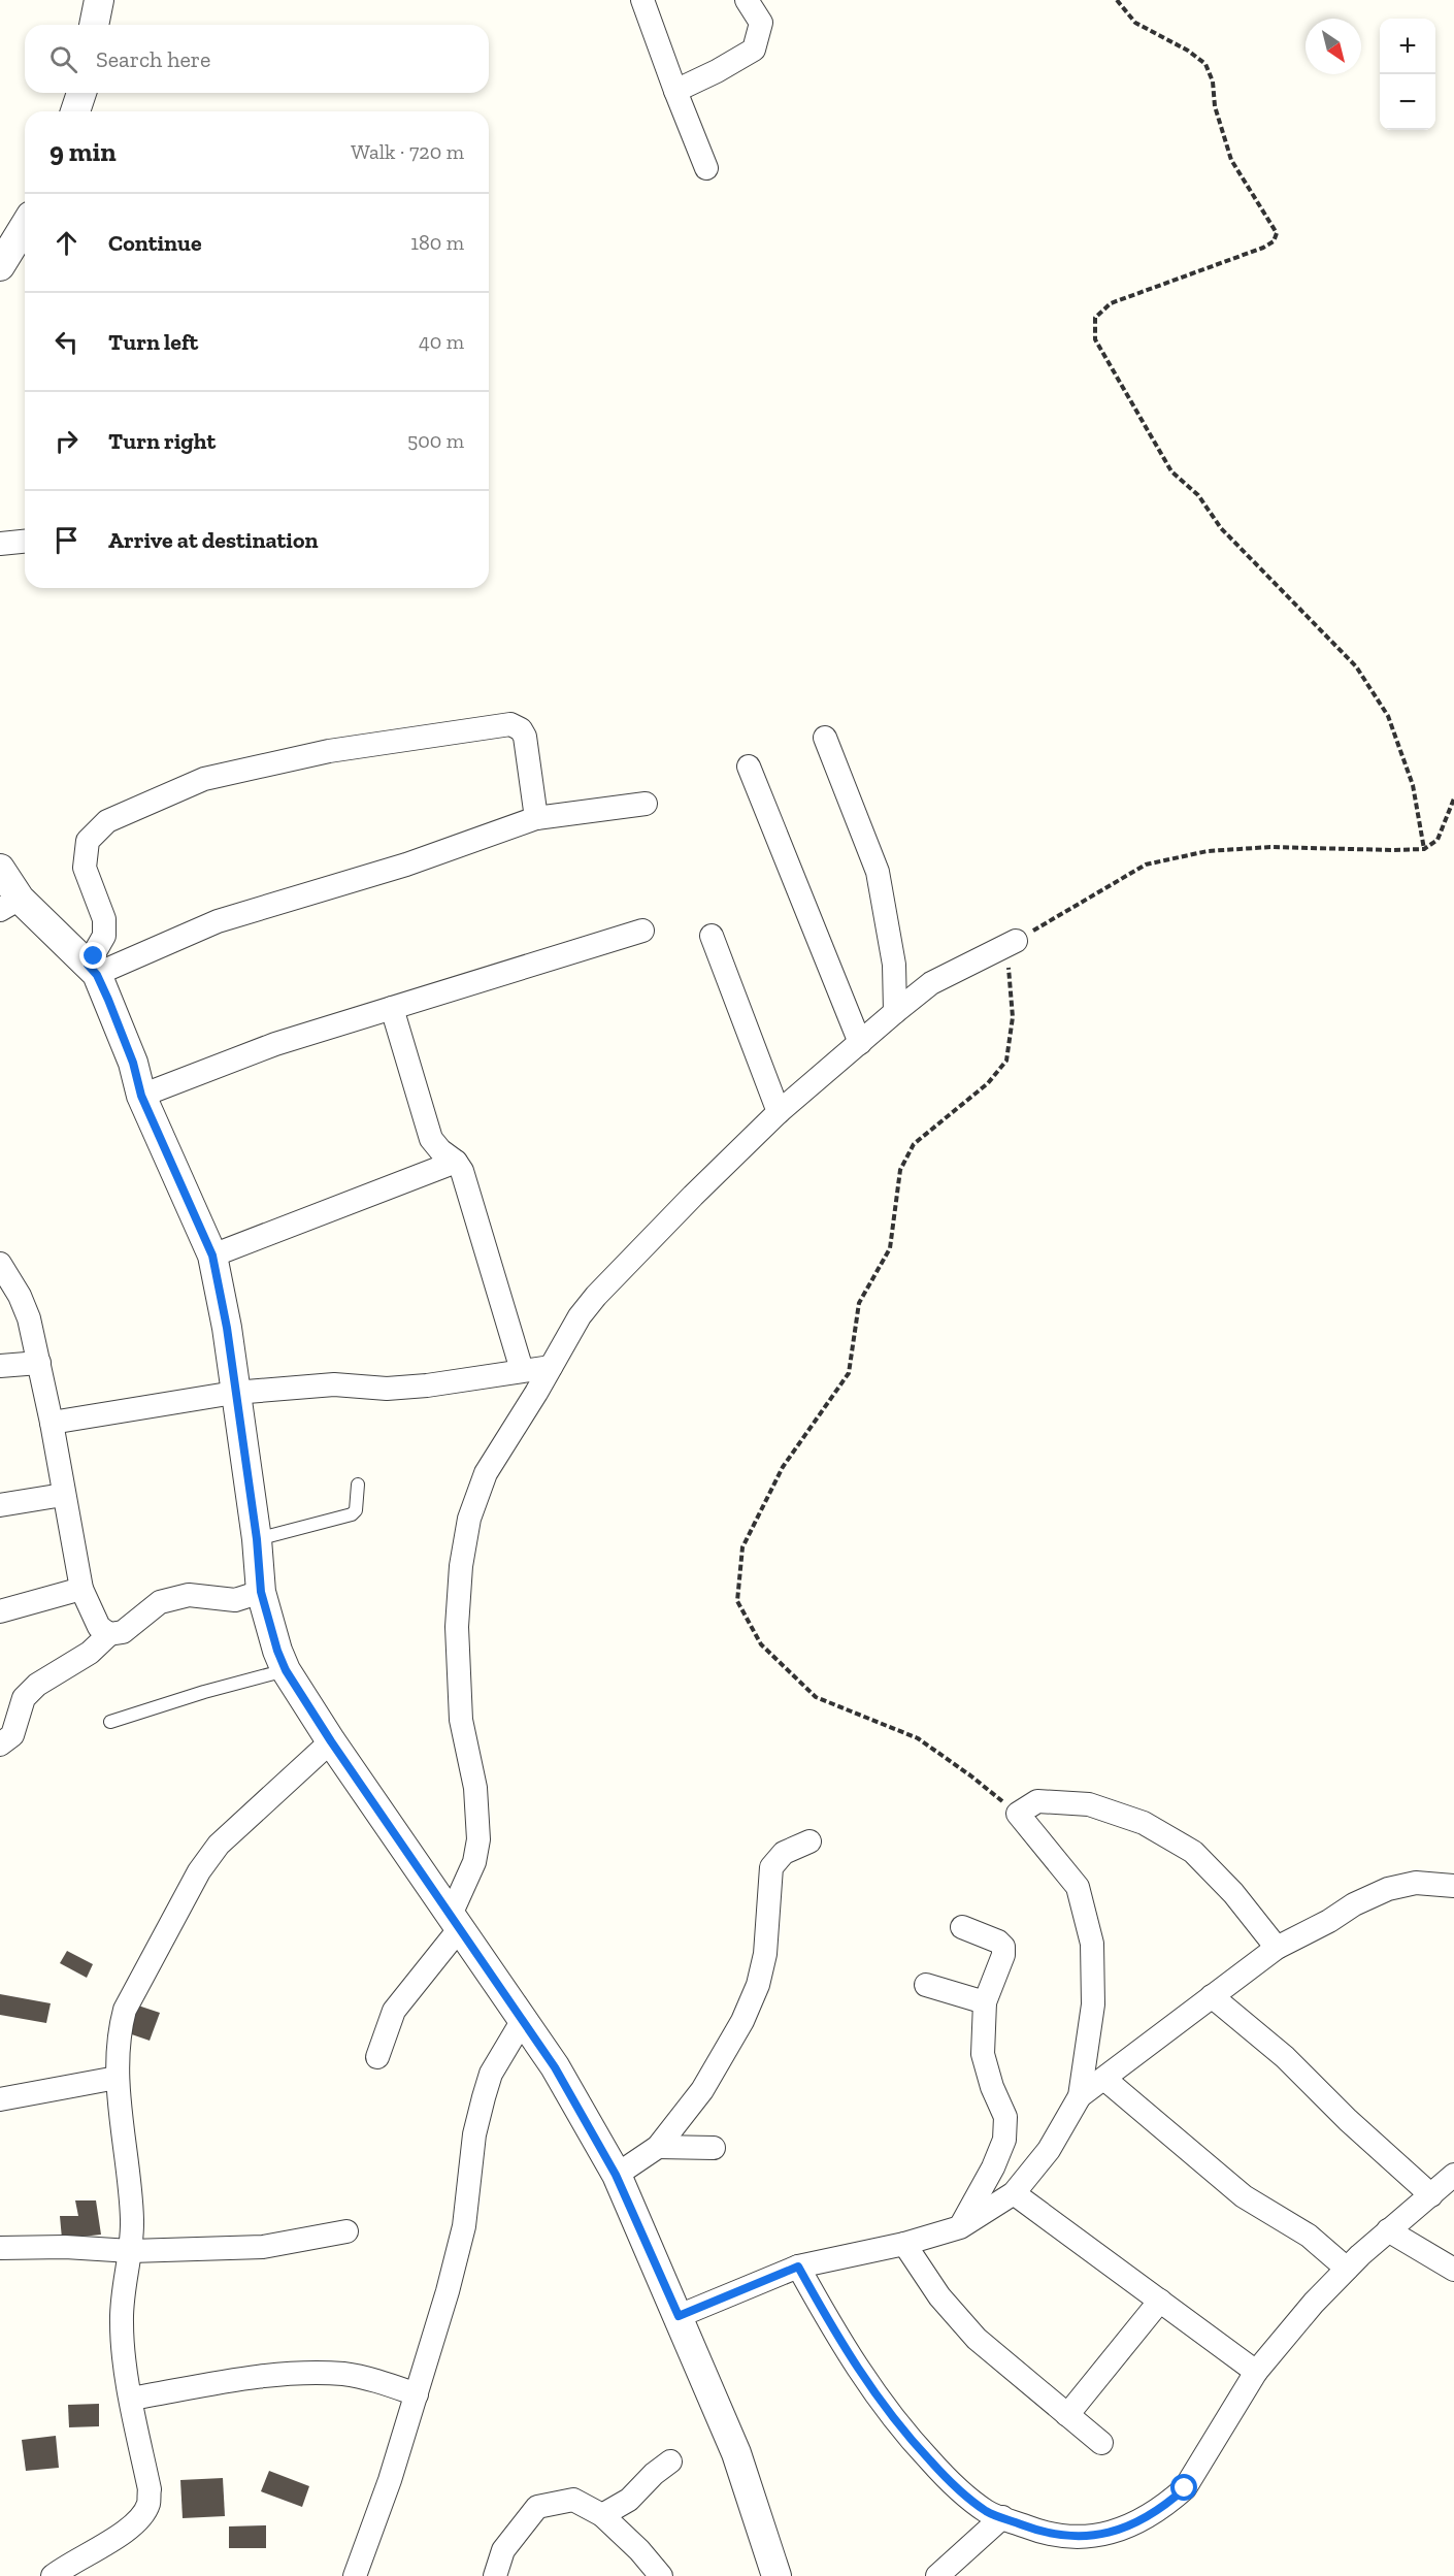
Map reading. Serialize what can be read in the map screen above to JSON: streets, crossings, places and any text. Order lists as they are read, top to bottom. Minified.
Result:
{"north":"bottom right","page":{"map_buttons":["+","−"],"search":"Search here","heading":["9 min","Walk · 720 m"],"list":[["Continue","180 m"],["Turn left","40 m"],["Turn right","500 m"],"Arrive at destination"]}}
